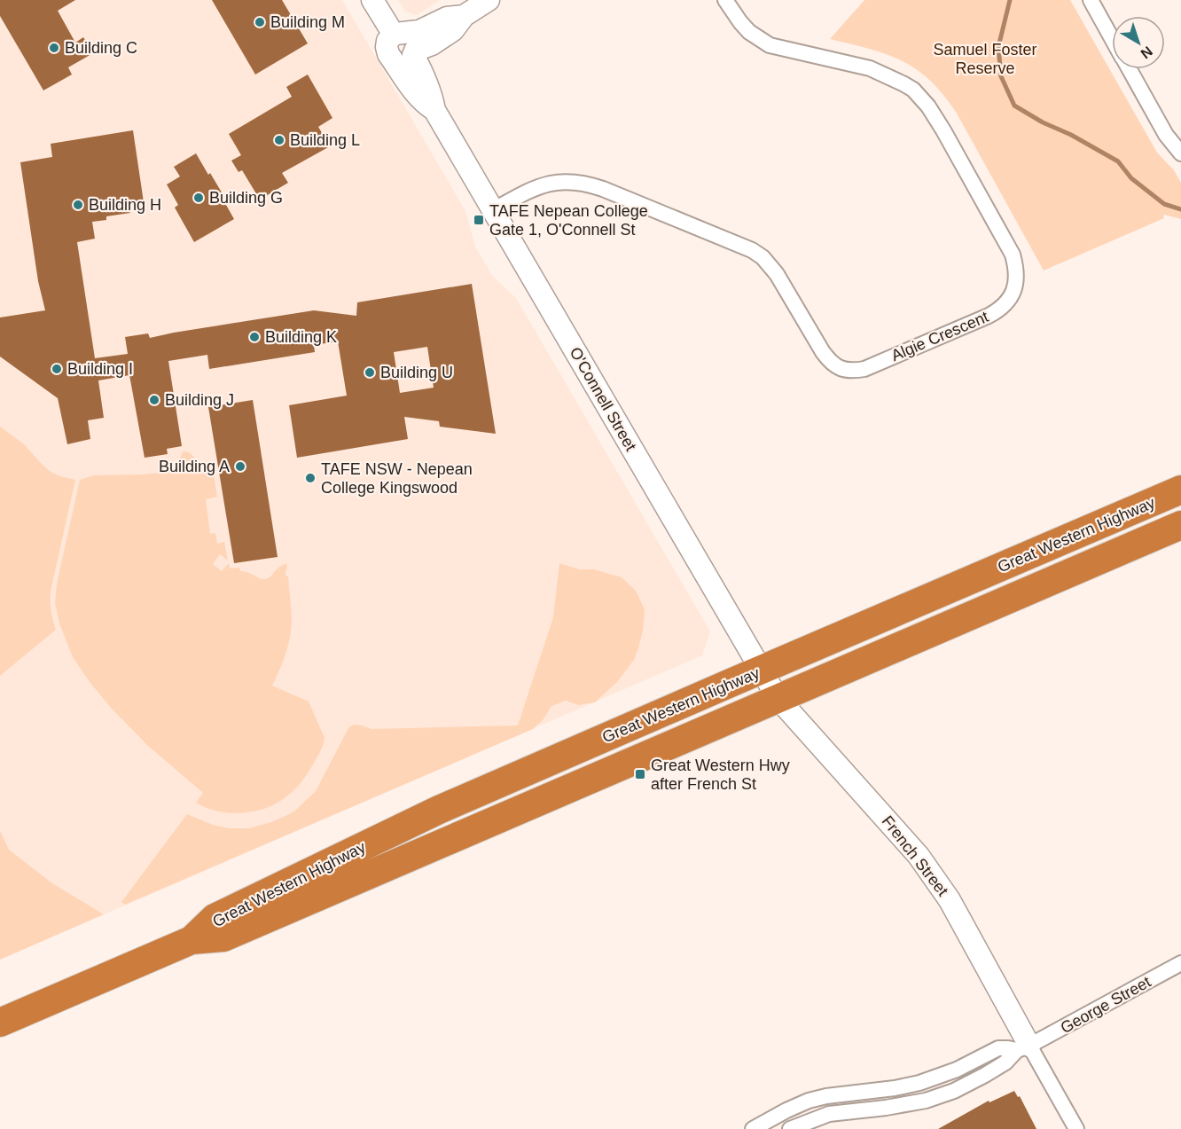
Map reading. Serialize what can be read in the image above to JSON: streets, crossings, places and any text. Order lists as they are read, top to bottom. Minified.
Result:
{"streets":{"highway":["Great Western Highway"],"street":["Algie Crescent","O'Connell Street","French Street","George Street"]},"crossings":[["Algie Crescent","O'Connell Street"],["O'Connell Street","Great Western Highway"],["O'Connell Street","French Street"],["Great Western Highway","French Street"],["French Street","George Street"]],"parks":["Samuel Foster Reserve"],"places":{"other":["Building M","Building C","Building L","Building G","Building H","Building K","Building I","Building U","Building J","Building A","TAFE NSW - Nepean College Kingswood"],"transit":["TAFE Nepean College Gate 1, O'Connell St","Great Western Hwy after French St"]},"north":"bottom right"}
